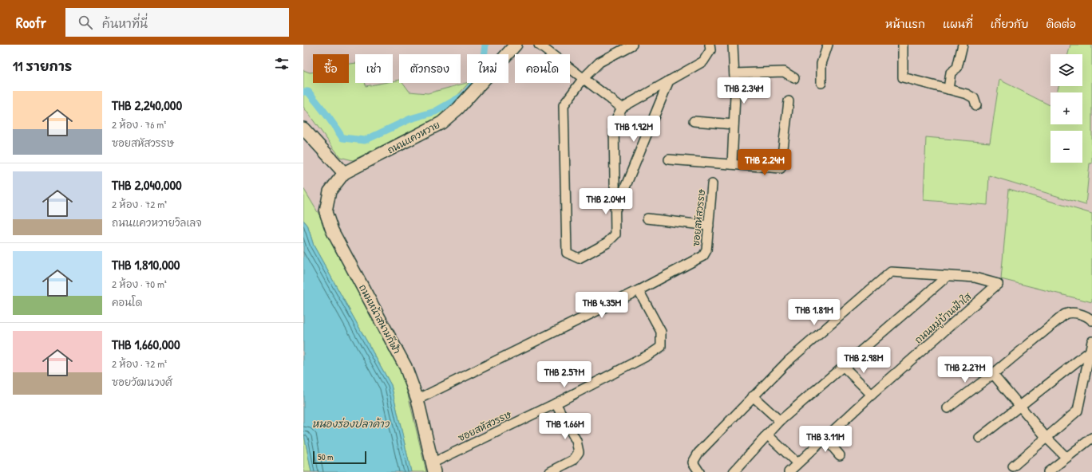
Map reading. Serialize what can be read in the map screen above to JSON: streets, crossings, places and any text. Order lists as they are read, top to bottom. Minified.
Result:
{"streets":{"street":["ถนนแควหวาย","ซอยสหัสวรรษ","ถนนหมู่บ้านฟ้าใส","ถนนหน้าสนามกีฬา"]},"crossings":[["ถนนแควหวาย","ถนนหน้าสนามกีฬา"],["ซอยสหัสวรรษ","ถนนหน้าสนามกีฬา"]],"water":["หนองร่องปลาค้าว"],"scale_bar":"50 m","page":{"header":"Roofr","search":"ค้นหาที่นี่","nav":["หน้าแรก","แผนที่","เกี่ยวกับ","ติดต่อ"],"heading":"11 รายการ","map_buttons":["+","−"],"chip":["ซื้อ","เช่า","ตัวกรอง","ใหม่","คอนโด"],"price":["THB 2.34M","THB 1.92M","THB 2.24M","THB 2.04M","THB 4.35M","THB 1.81M","THB 2.98M","THB 2.27M","THB 2.57M","THB 1.66M","THB 3.11M"],"list":[{"name":"THB 2,240,000","note":"2 ห้อง · 76 m² · ซอยสหัสวรรษ"},{"name":"THB 2,040,000","note":"2 ห้อง · 72 m² · ถนนแควหวายวิลเลจ"},{"name":"THB 1,810,000","note":"2 ห้อง · 70 m² · คอนโด"},{"name":"THB 1,660,000","note":"2 ห้อง · 72 m² · ซอยวัฒนวงศ์"}],"scale":"50 m"}}
